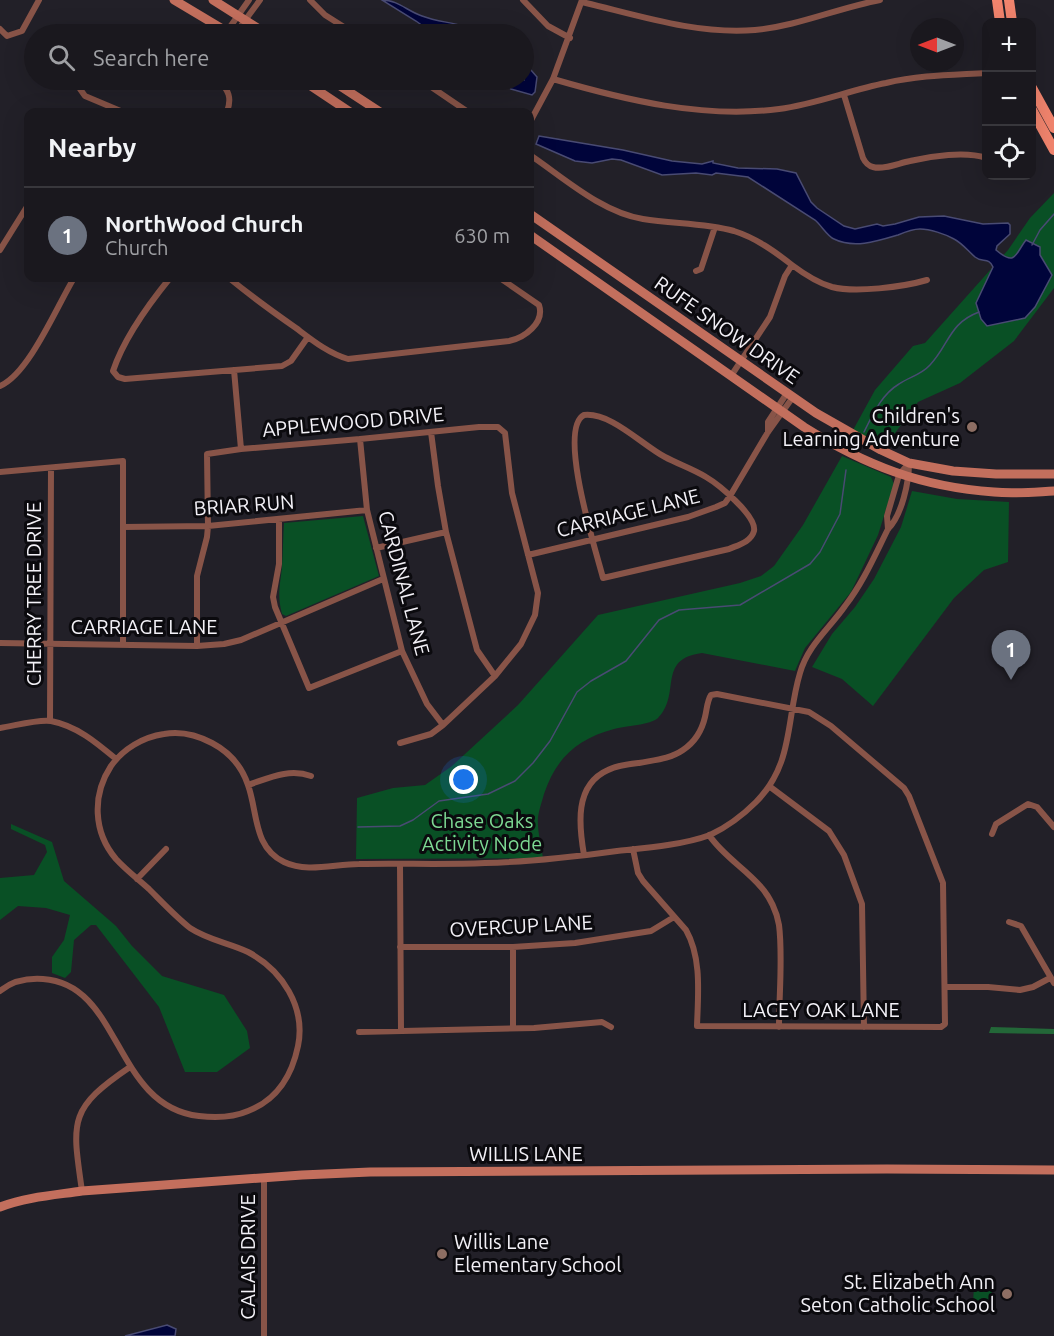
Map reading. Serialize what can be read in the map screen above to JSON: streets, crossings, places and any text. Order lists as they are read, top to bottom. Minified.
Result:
{"streets":{"main road":["RUFE SNOW DRIVE","WILLIS LANE"],"street":["APPLEWOOD DRIVE","BRIAR RUN","CARRIAGE LANE","CARDINAL LANE","CHERRY TREE DRIVE","OVERCUP LANE","LACEY OAK LANE","CALAIS DRIVE"]},"crossings":[["RUFE SNOW DRIVE","CARRIAGE LANE"],["APPLEWOOD DRIVE","BRIAR RUN"],["APPLEWOOD DRIVE","CARRIAGE LANE"],["APPLEWOOD DRIVE","CARDINAL LANE"],["BRIAR RUN","CARDINAL LANE"],["CARRIAGE LANE","CARDINAL LANE"],["CARRIAGE LANE","CHERRY TREE DRIVE"],["OVERCUP LANE","LACEY OAK LANE"],["WILLIS LANE","CALAIS DRIVE"]],"parks":["Chase Oaks Activity Node"],"places":["Children's Learning Adventure","Willis Lane Elementary School","St. Elizabeth Ann Seton Catholic School"],"north":"left","page":{"map_buttons":["+","−"],"search":"Search here","heading":"Nearby","list":[{"mark":"1","name":"NorthWood Church","note":"Church","value":"630 m"}],"pins":"1"}}
